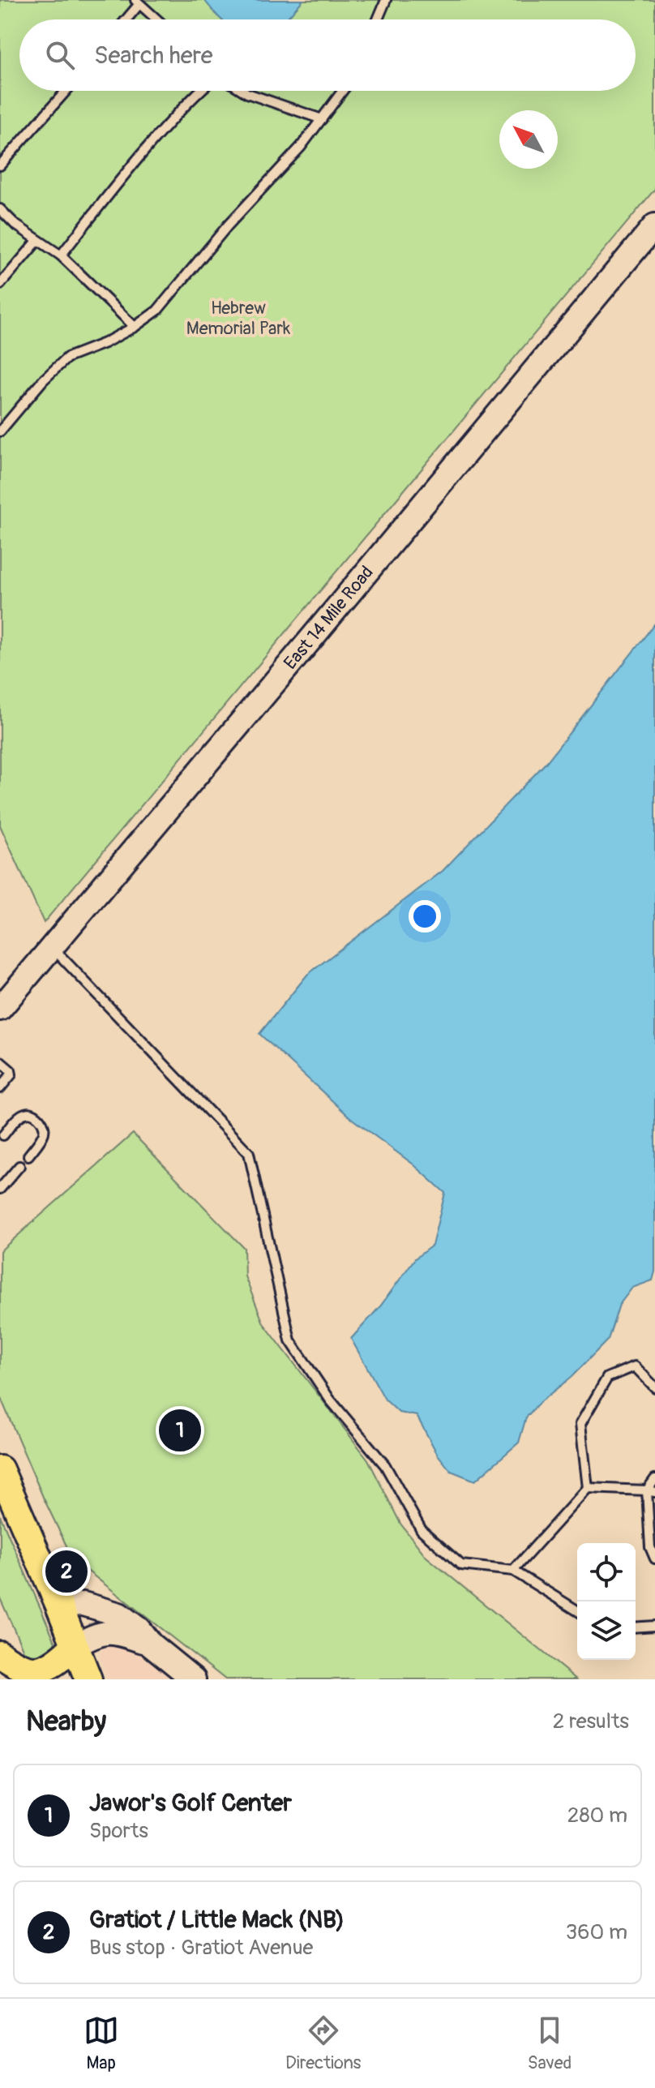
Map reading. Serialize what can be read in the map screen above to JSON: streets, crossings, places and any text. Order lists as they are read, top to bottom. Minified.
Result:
{"streets":{"main road":["East 14 Mile Road"]},"parks":["Hebrew Memorial Park"],"north":"top left","page":{"search":"Search here","pins":["1","2"],"heading":["Nearby","2 results"],"list":[{"mark":"1","name":"Jawor's Golf Center","note":"Sports","value":"280 m"},{"mark":"2","name":"Gratiot / Little Mack (NB)","note":"Bus stop · Gratiot Avenue","value":"360 m"}],"nav":["Map","Directions","Saved"]}}
